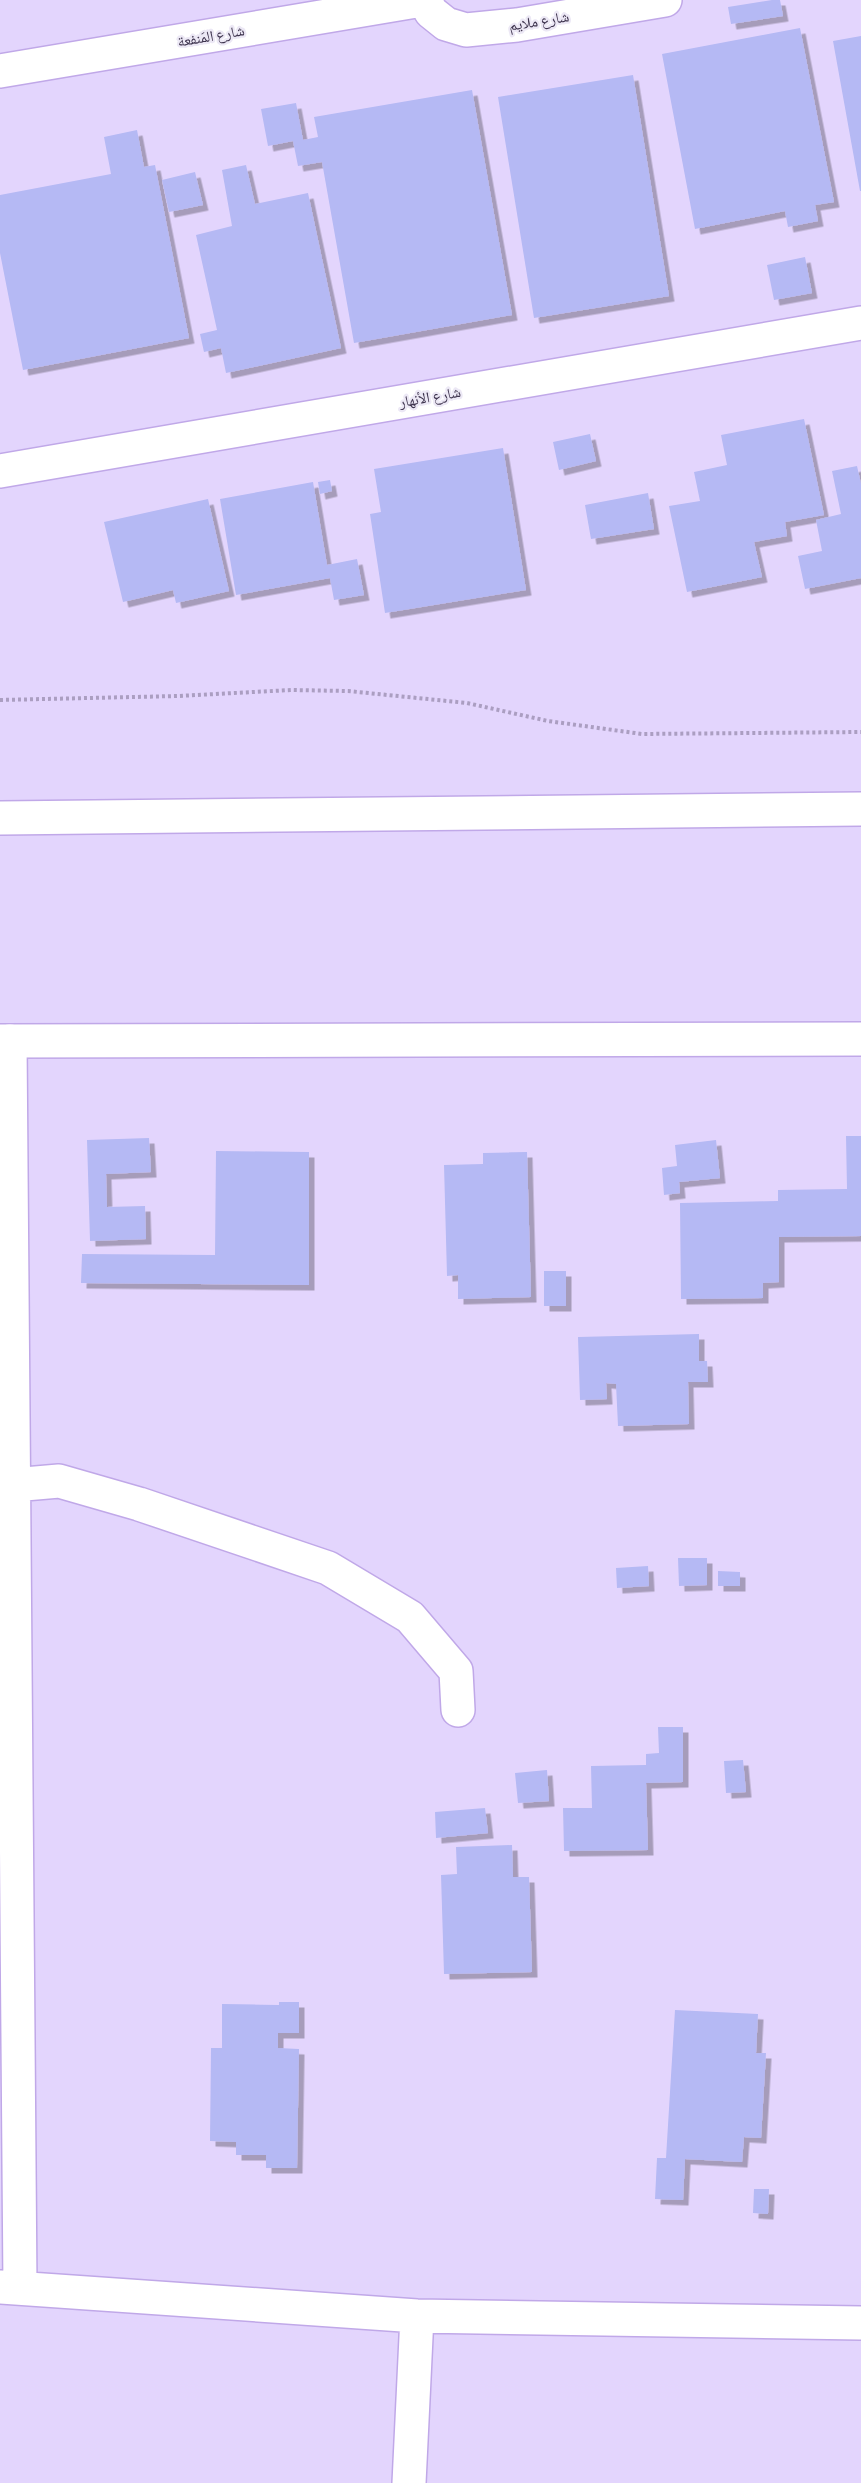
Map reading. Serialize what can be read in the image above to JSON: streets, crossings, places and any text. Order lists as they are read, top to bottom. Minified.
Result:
{"streets":{"street":["شارع ملايم","شارع المَنفعة","شارع الأنهار"]},"crossings":[["شارع ملايم","شارع المَنفعة"]]}
